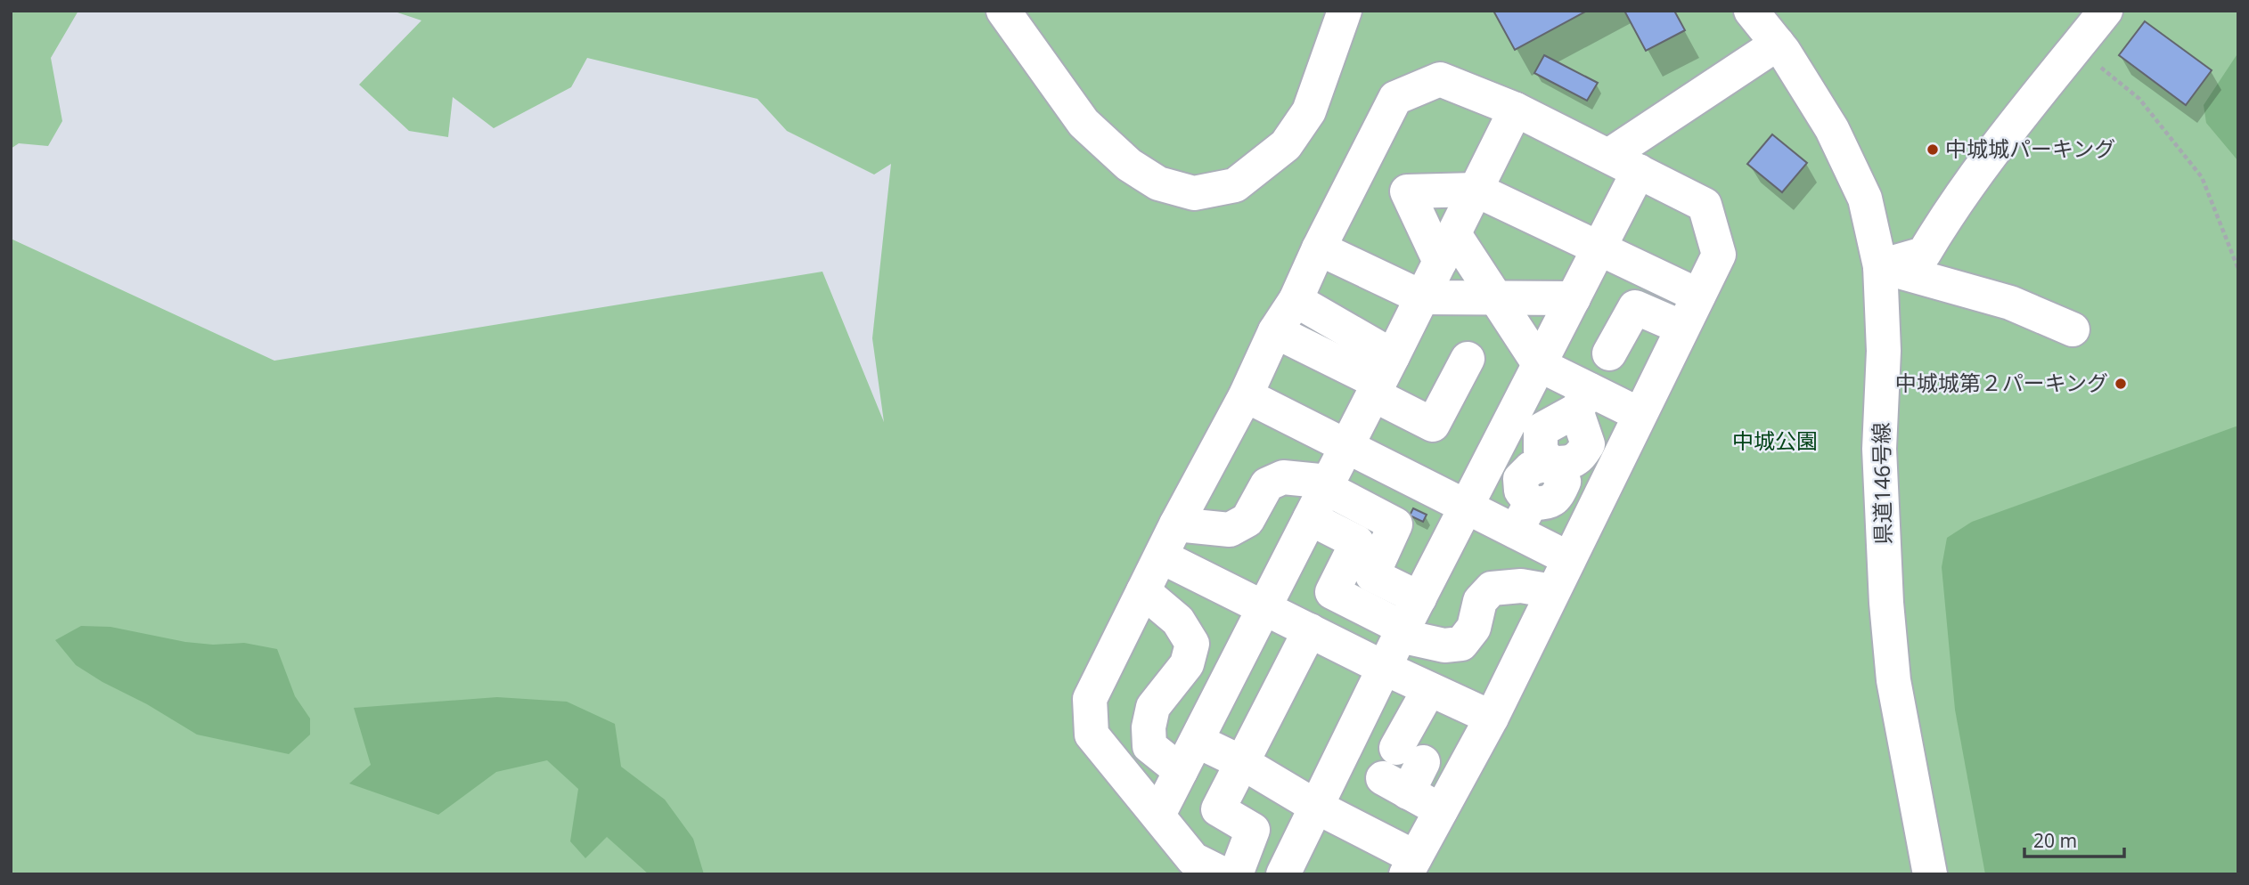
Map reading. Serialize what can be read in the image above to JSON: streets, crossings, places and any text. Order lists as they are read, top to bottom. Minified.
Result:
{"streets":{"main road":["県道146号線"]},"parks":["中城公園"],"places":["中城城パーキング","中城城第２パーキング"],"scale_bar":"20 m"}
